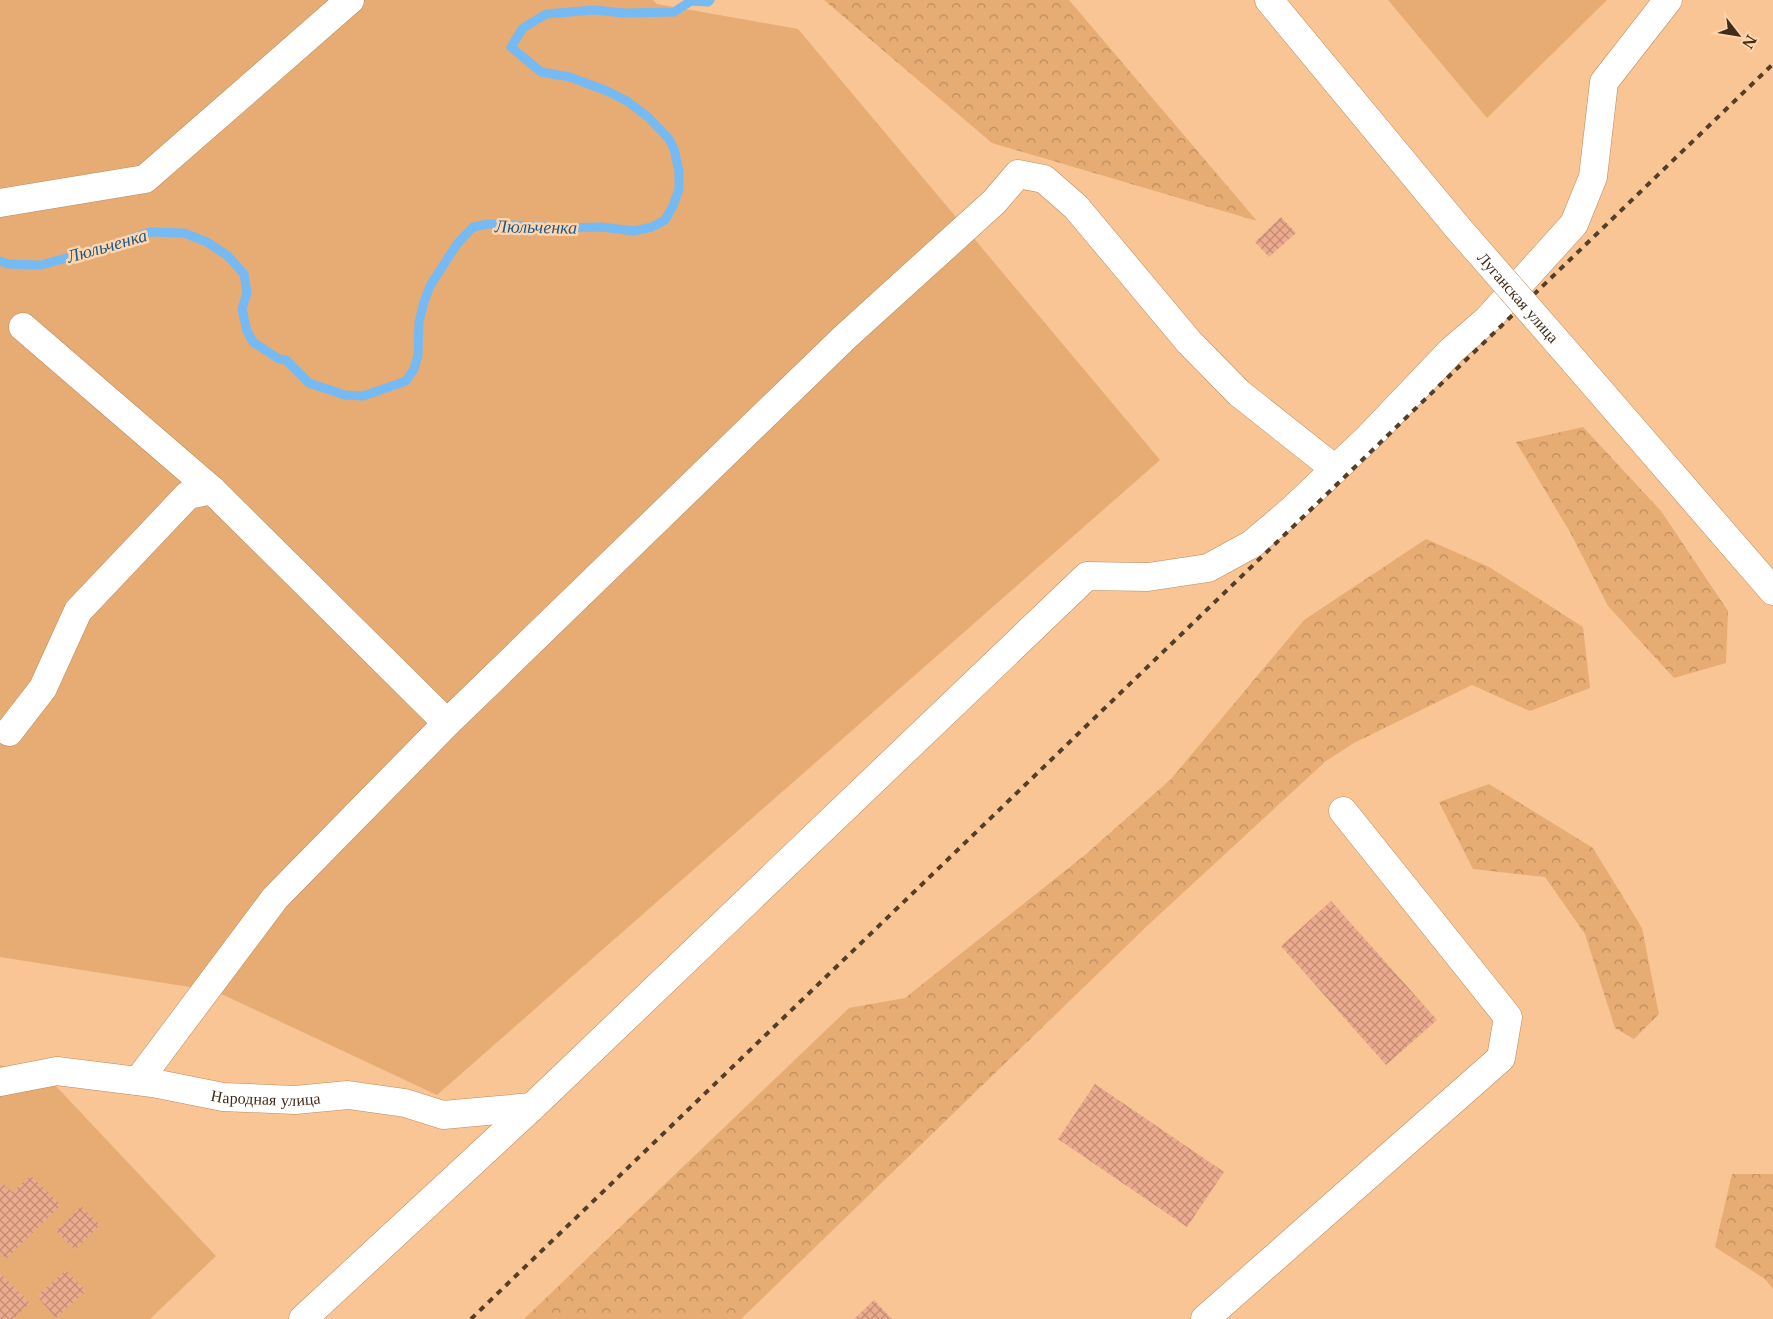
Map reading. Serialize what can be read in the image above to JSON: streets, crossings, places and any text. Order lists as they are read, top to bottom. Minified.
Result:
{"streets":{"main road":["Луганская улица","Народная улица"]},"water":["Люльченка"],"north":"bottom right"}
